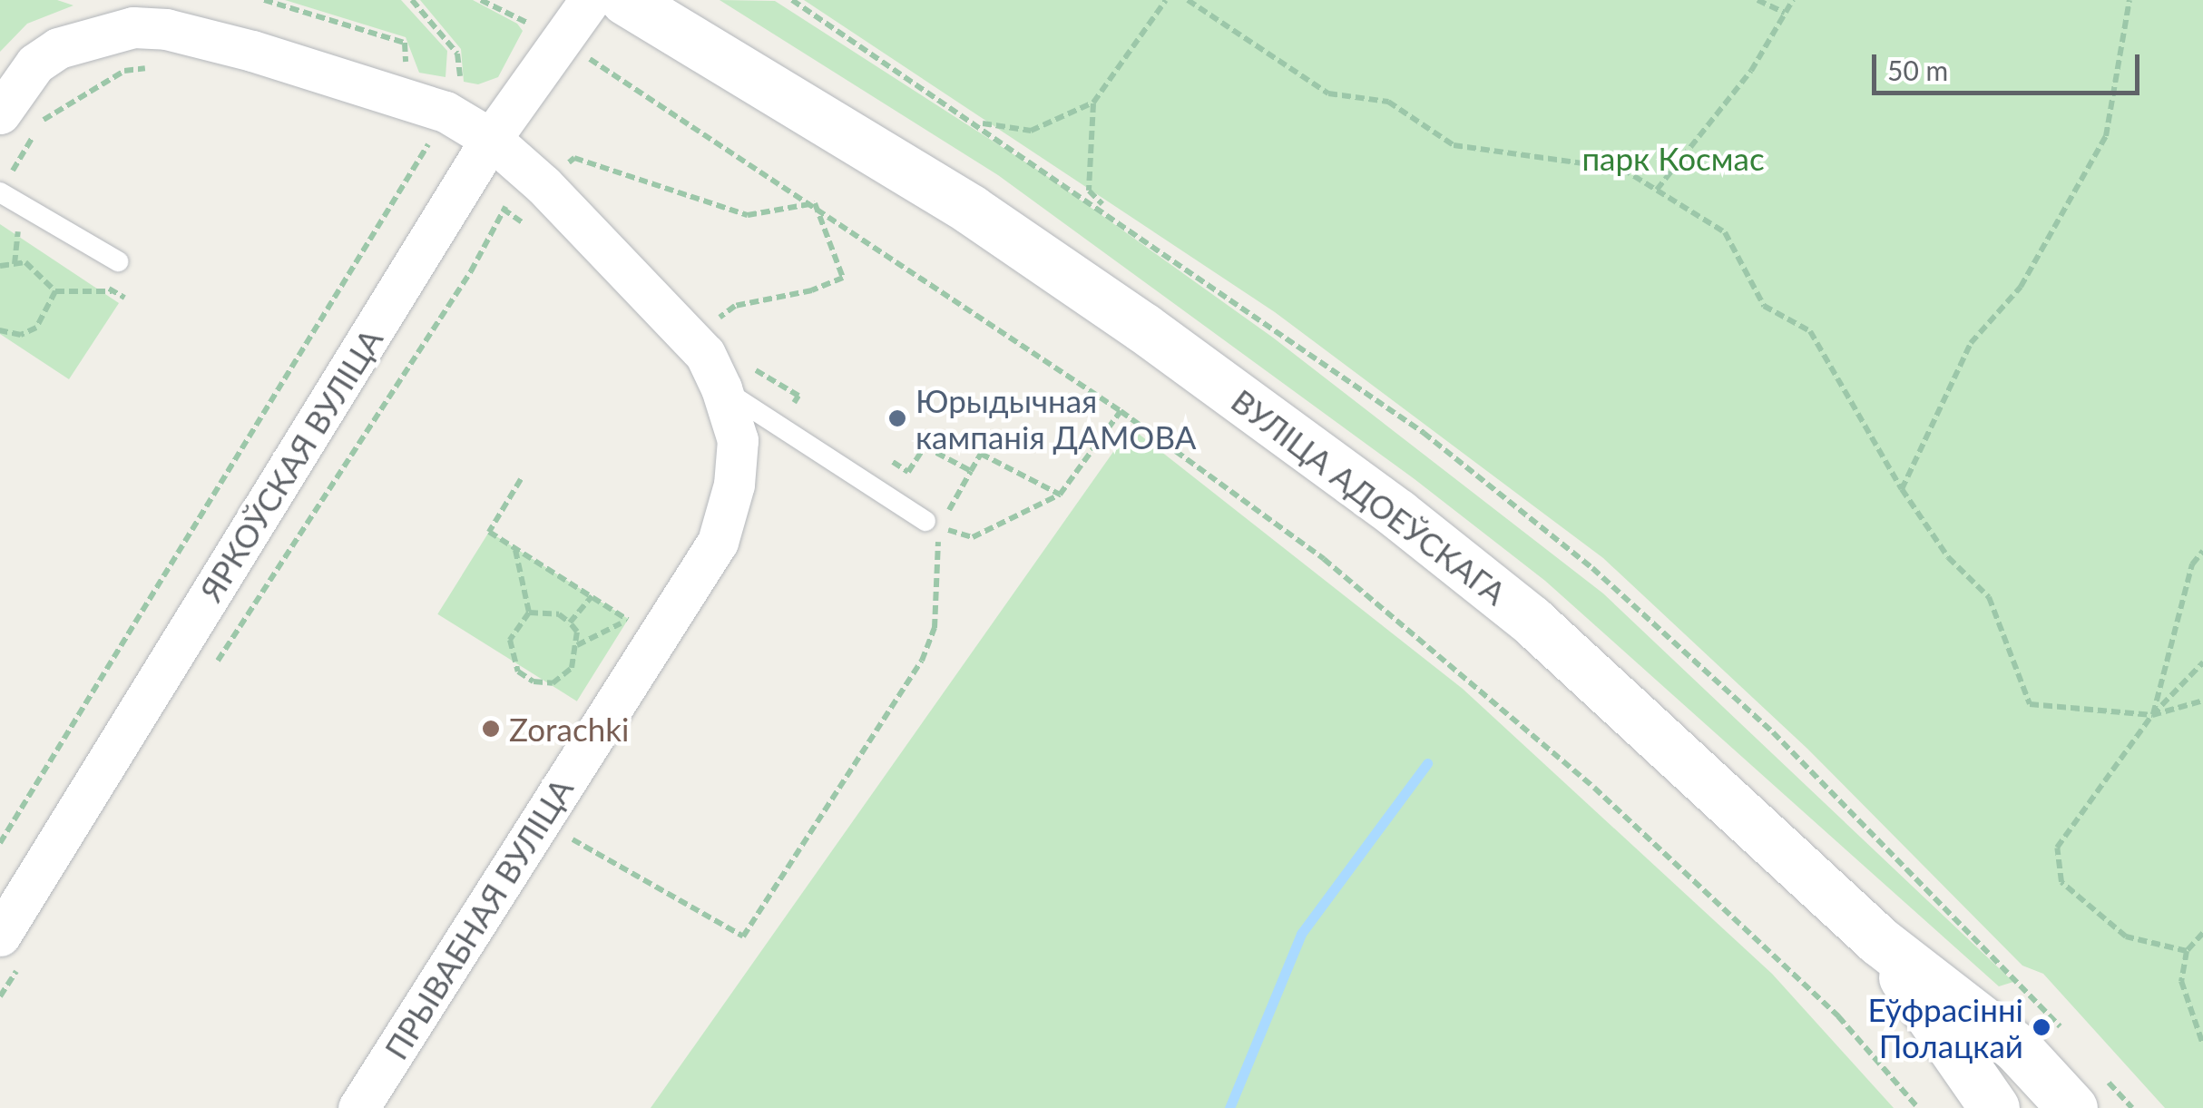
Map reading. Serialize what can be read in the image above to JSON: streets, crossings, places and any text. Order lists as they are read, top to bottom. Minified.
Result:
{"streets":{"main road":["ВУЛІЦА АДОЕЎСКАГА"],"street":["ЯРКОЎСКАЯ ВУЛІЦА","ПРЫВАБНАЯ ВУЛІЦА"]},"parks":["парк Космас"],"places":["Юрыдычная кампанія ДАМОВА","Zorachki","Еўфрасінні Полацкай"],"scale_bar":"50 m"}
